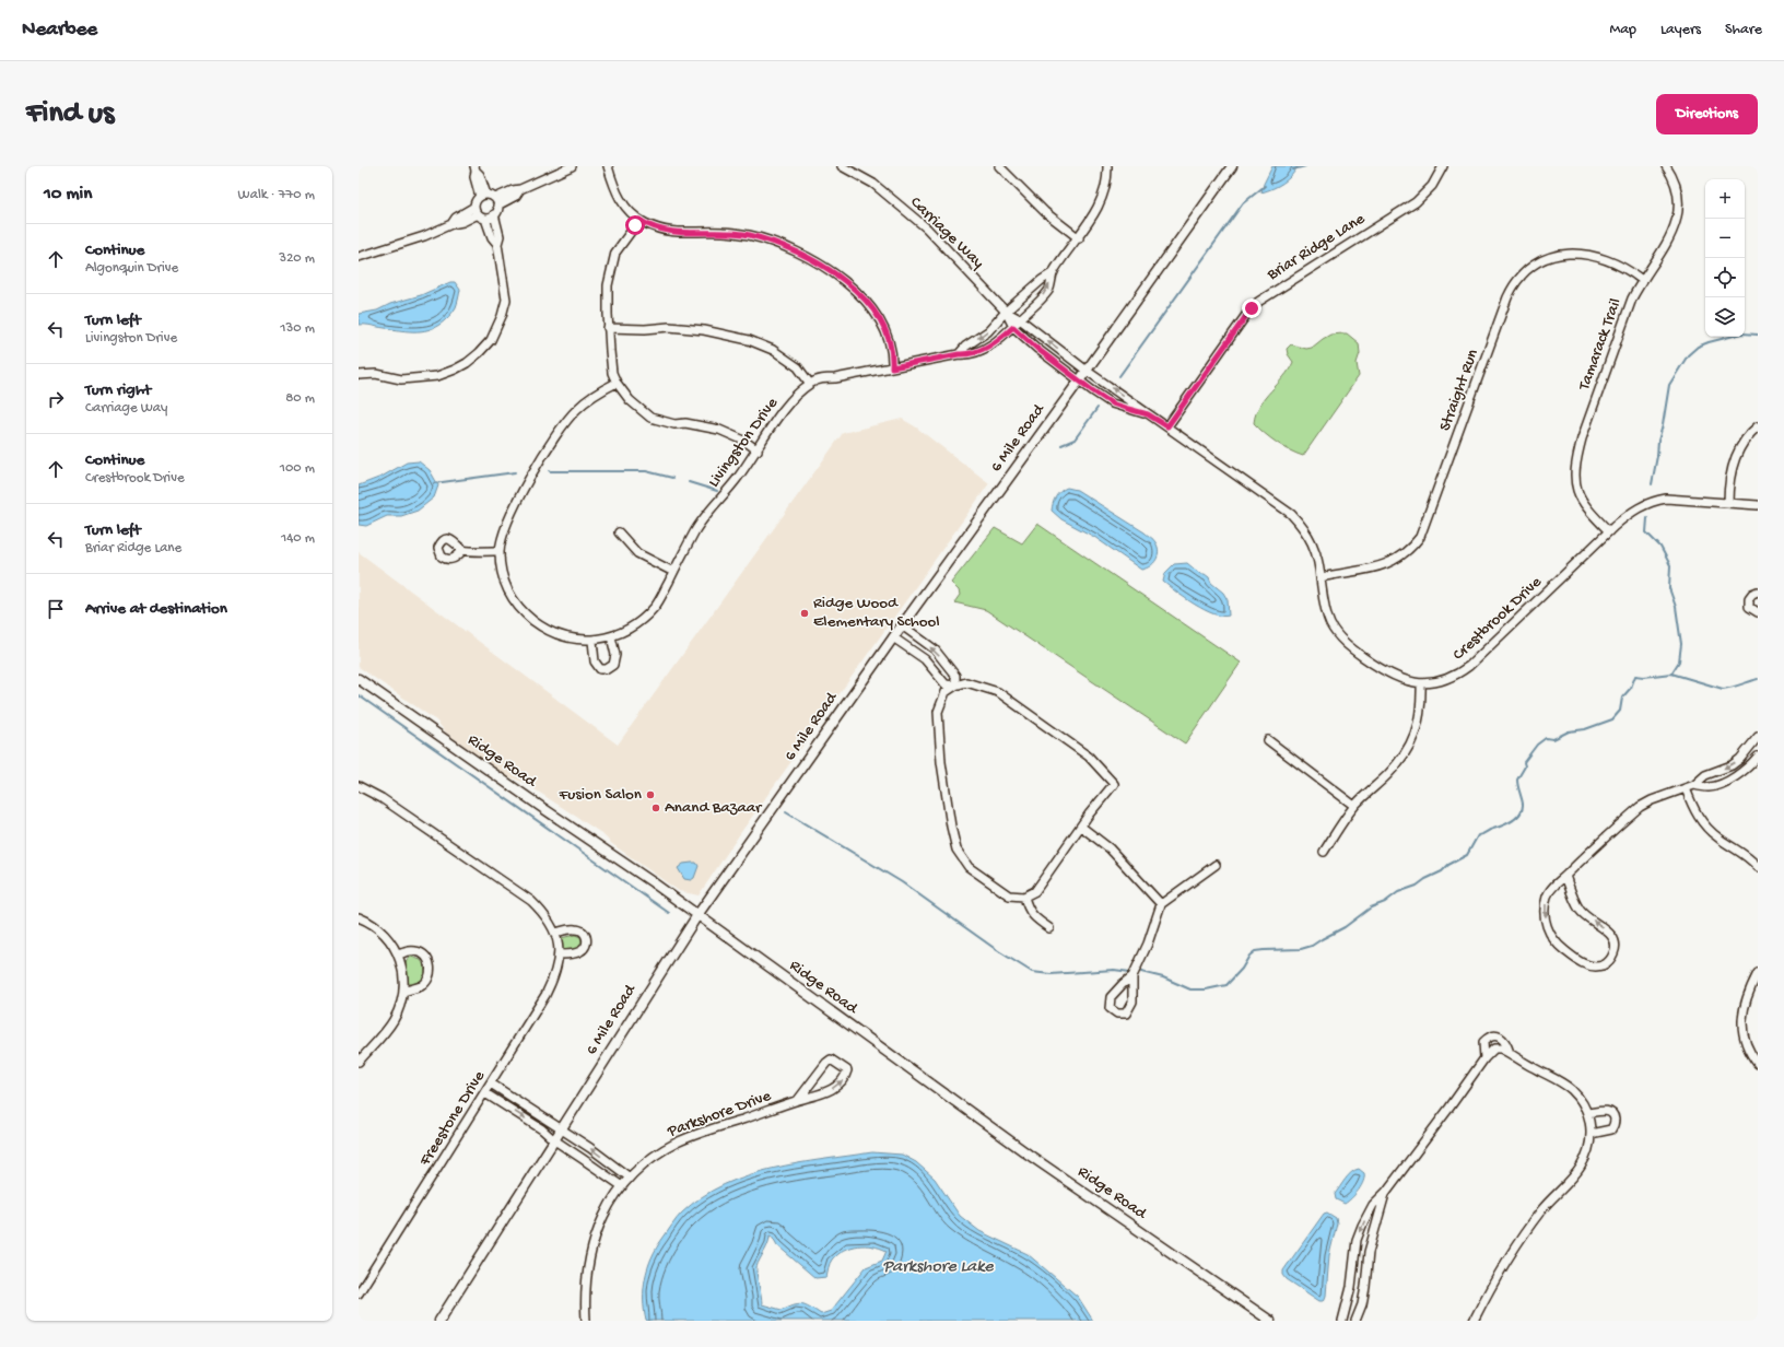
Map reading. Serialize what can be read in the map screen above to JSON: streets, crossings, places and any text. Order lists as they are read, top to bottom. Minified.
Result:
{"streets":{"street":["Carriage Way","Briar Ridge Lane","Tamarack Trail","Straight Run","6 Mile Road","Livingston Drive","Crestbrook Drive","Ridge Road","Parkshore Drive","Freestone Drive"]},"crossings":[["Carriage Way","6 Mile Road"],["Carriage Way","Crestbrook Drive"],["Briar Ridge Lane","Crestbrook Drive"],["Tamarack Trail","Straight Run"],["Tamarack Trail","Crestbrook Drive"],["Straight Run","Crestbrook Drive"],["6 Mile Road","Crestbrook Drive"],["6 Mile Road","Ridge Road"]],"water":["Parkshore Lake"],"places":["Ridge Wood Elementary School","Fusion Salon","Anand Bazaar"],"page":{"header":"Nearbee","nav":["Map","Layers","Share"],"buttons":"Directions","title":"Find us","heading":["10 min","Walk · 770 m"],"map_buttons":["+","−"],"list":[["Continue","Algonquin Drive","320 m"],["Turn left","Livingston Drive","130 m"],["Turn right","Carriage Way","80 m"],["Continue","Crestbrook Drive","100 m"],["Turn left","Briar Ridge Lane","140 m"],"Arrive at destination"]}}
